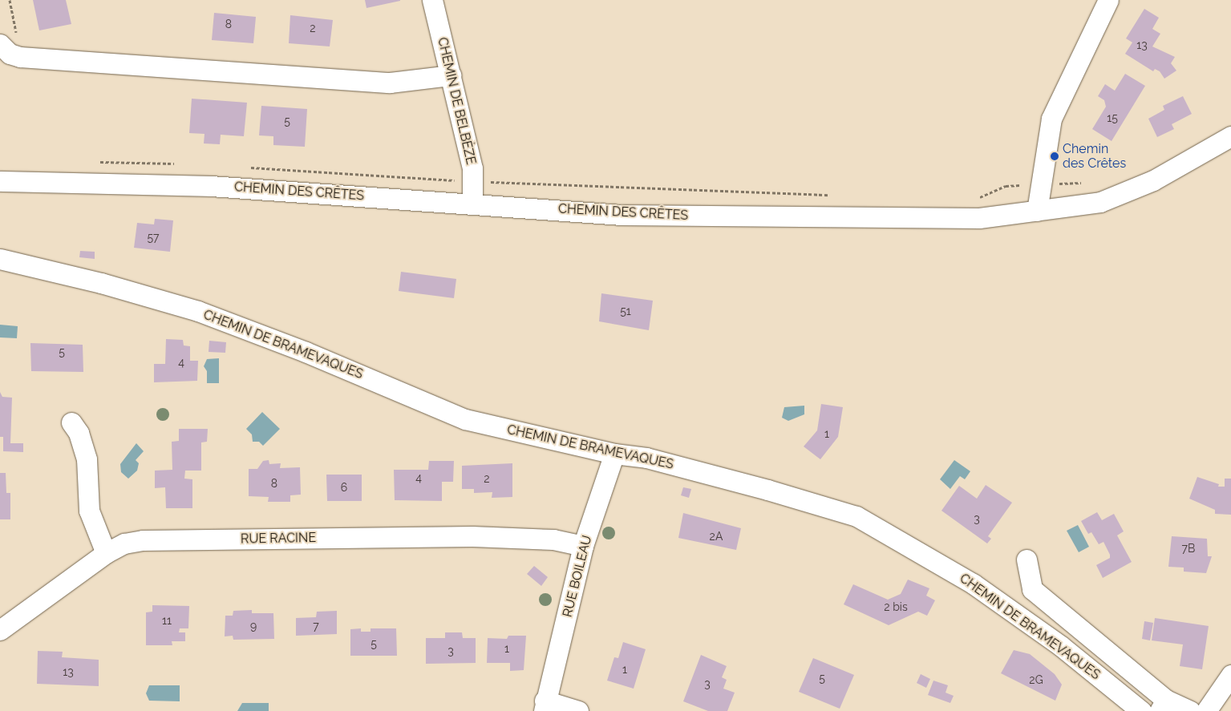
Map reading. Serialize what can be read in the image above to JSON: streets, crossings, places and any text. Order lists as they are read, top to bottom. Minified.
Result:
{"streets":{"street":["CHEMIN DE BELBÈZE","CHEMIN DES CRÊTES","CHEMIN DE BRAMEVAQUES","RUE RACINE","RUE BOILEAU"]},"crossings":[["CHEMIN DE BELBÈZE","CHEMIN DES CRÊTES"],["CHEMIN DE BRAMEVAQUES","RUE BOILEAU"],["RUE RACINE","RUE BOILEAU"]],"places":["Chemin des Crêtes"],"house_numbers":["8","2","13","15","5","57","51","5","4","1","4","2","8","6","3","2A","7B","2 bis","11","9","7","5","1","3","1","13","5","2G","3"]}
